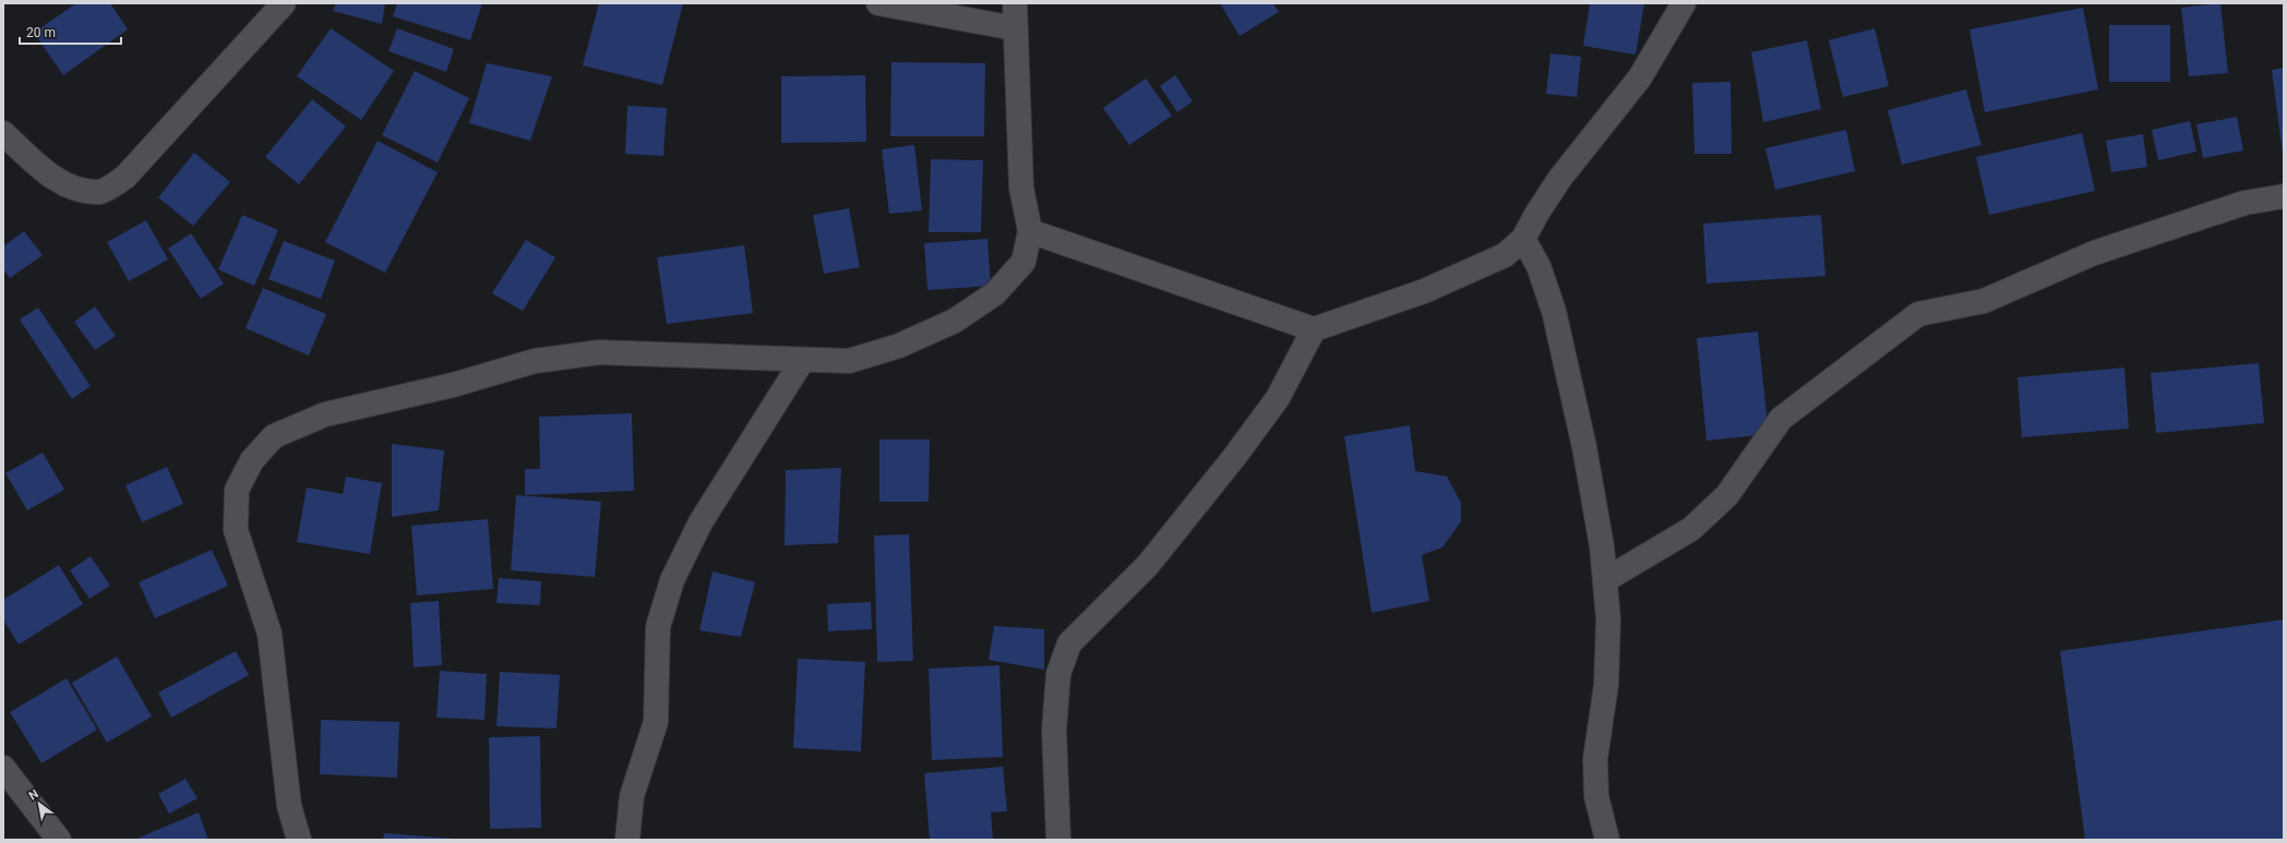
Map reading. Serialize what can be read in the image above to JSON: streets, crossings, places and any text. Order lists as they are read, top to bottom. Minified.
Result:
{"scale_bar":"20 m","north":"top left"}
